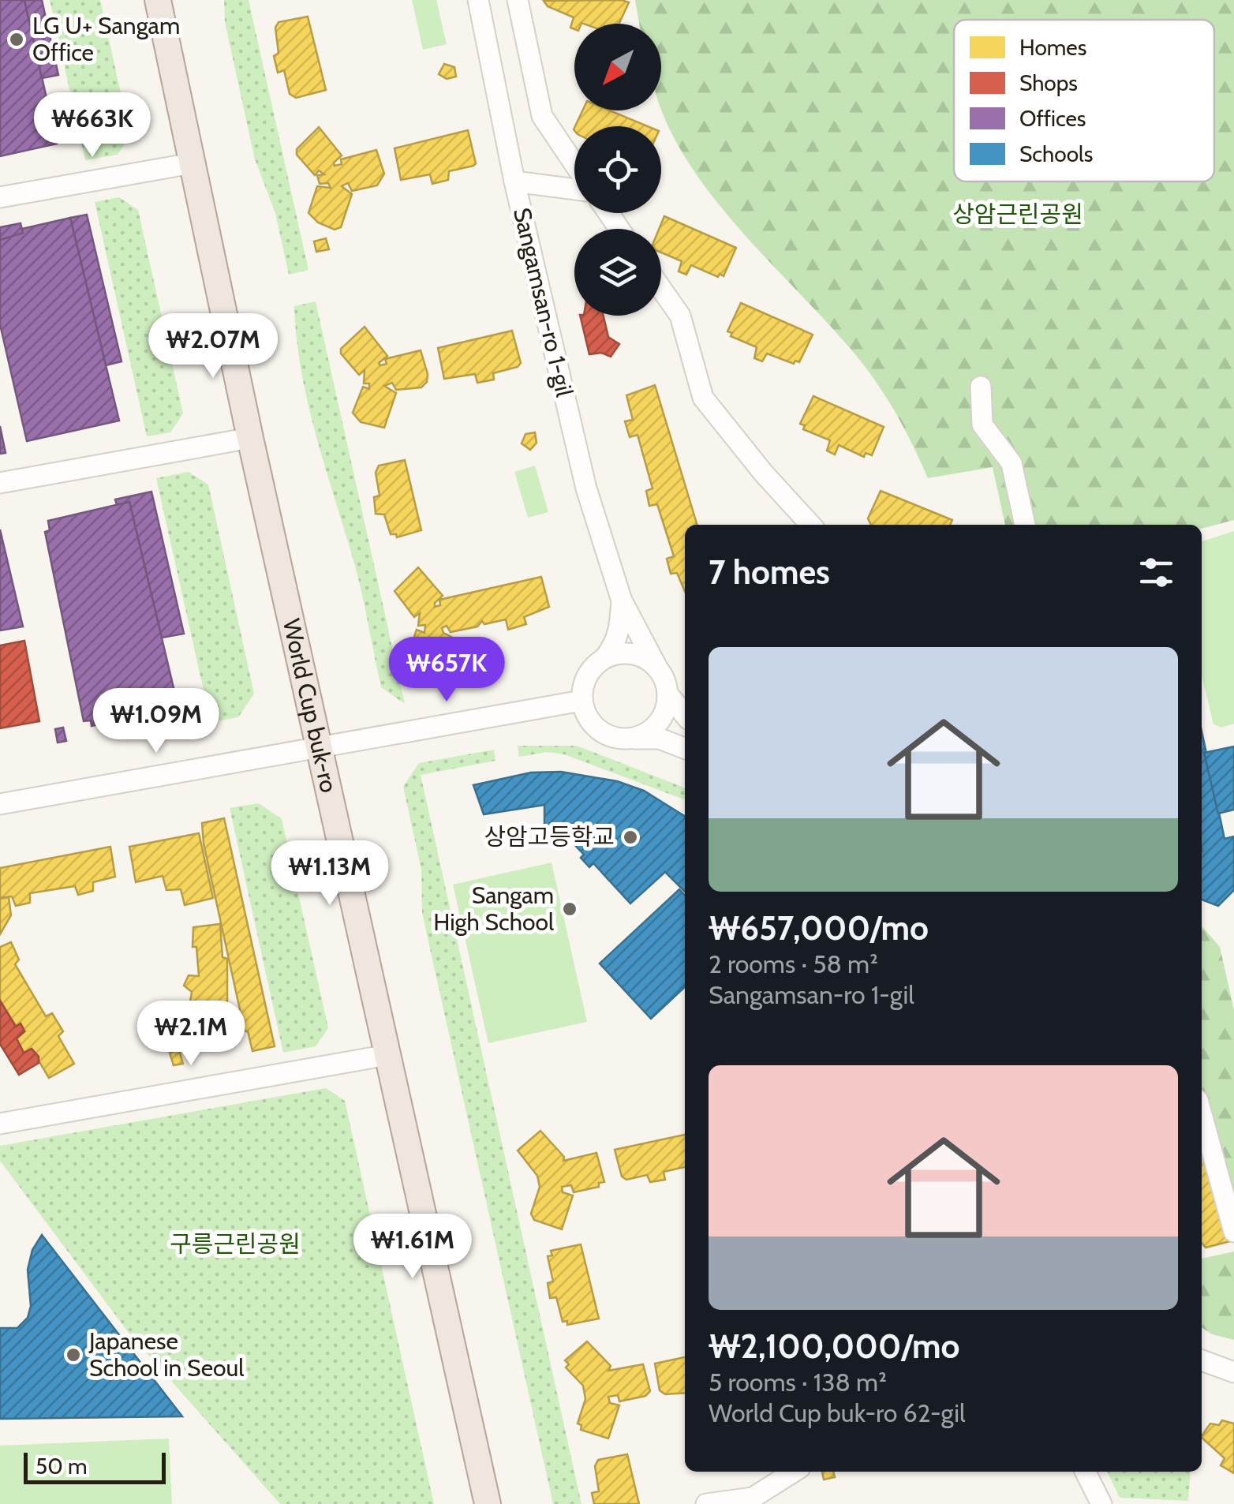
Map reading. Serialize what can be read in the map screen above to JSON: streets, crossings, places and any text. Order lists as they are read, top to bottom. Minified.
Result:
{"streets":{"main road":["World Cup buk-ro"],"street":["Sangamsan-ro 1-gil"]},"parks":["상암근린공원","구릉근린공원"],"places":["LG U+ Sangam Office","상암고등학교","Sangam High School","Japanese School in Seoul"],"legend":["Homes","Shops","Offices","Schools"],"scale_bar":"50 m","north":"bottom left","page":{"price":["₩663K","₩2.07M","₩657K","₩1.09M","₩1.13M","₩2.1M","₩1.61M"],"heading":"7 homes","list":[{"name":"₩657,000/mo","note":"2 rooms · 58 m² · Sangamsan-ro 1-gil"},{"name":"₩2,100,000/mo","note":"5 rooms · 138 m² · World Cup buk-ro 62-gil"}],"scale":"50 m"}}
